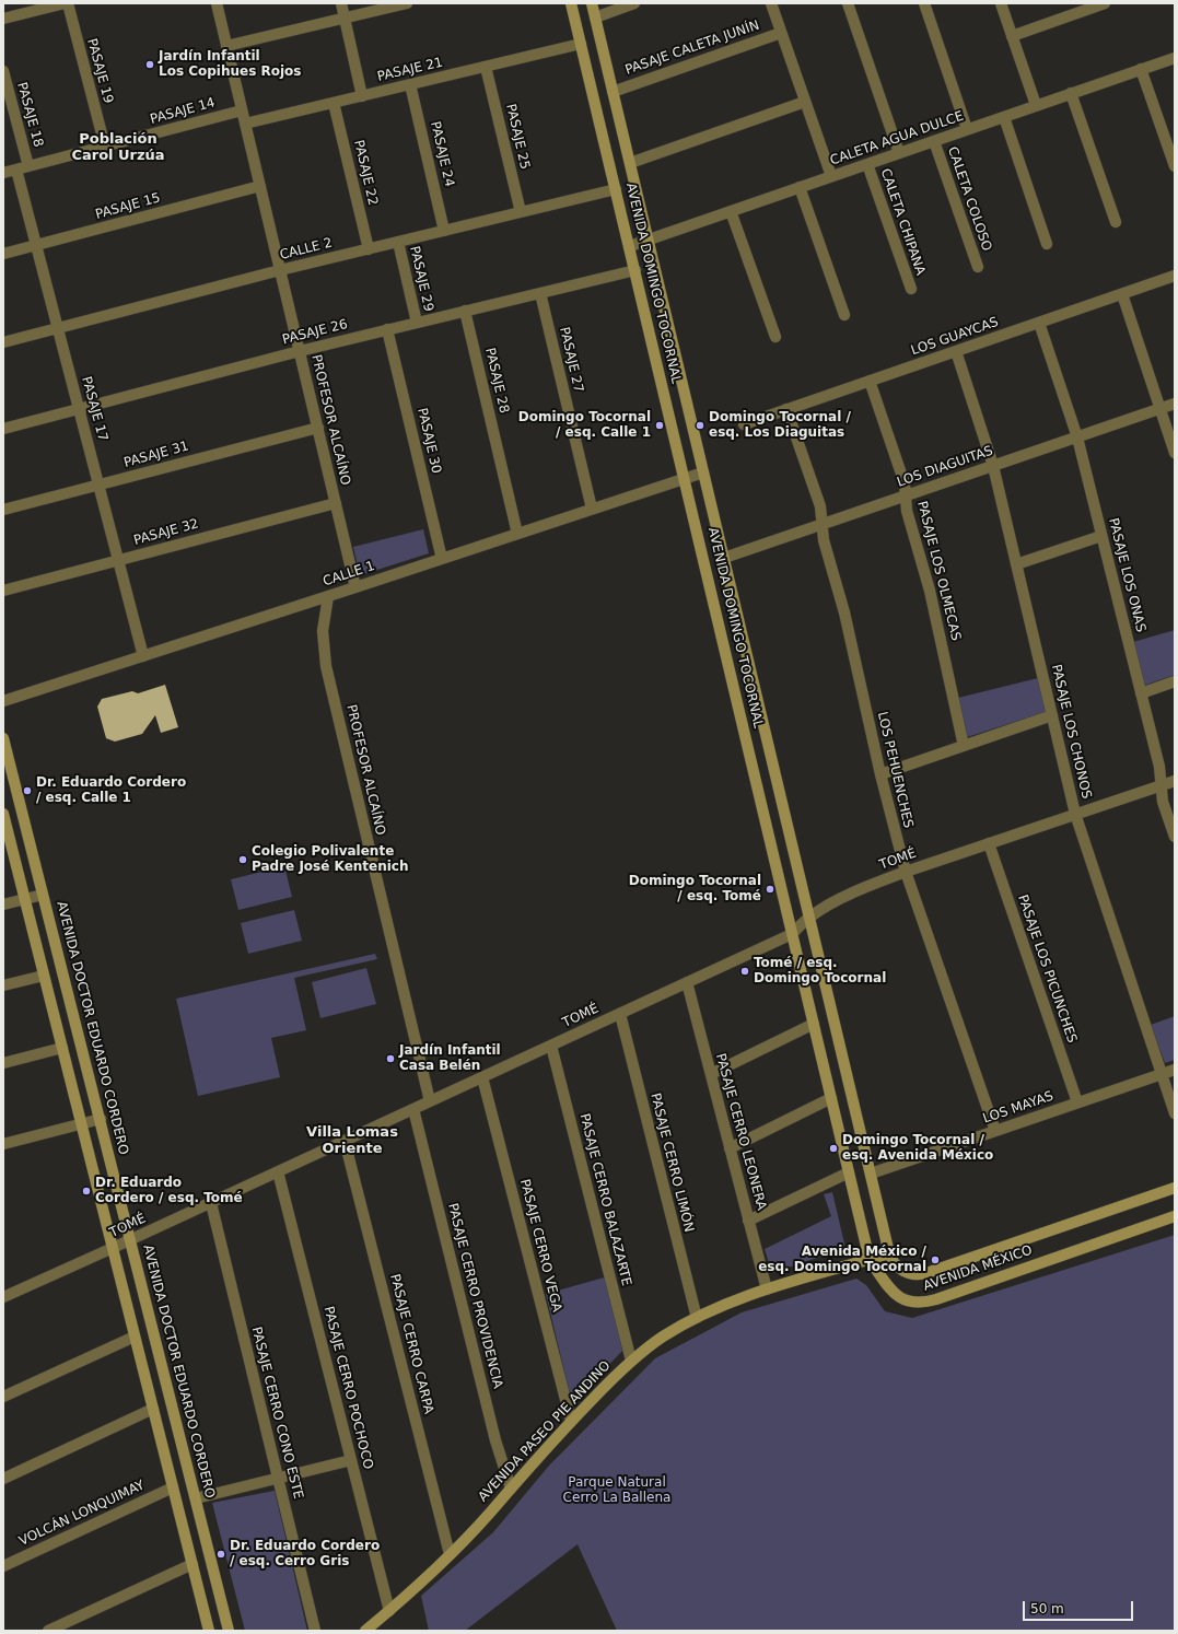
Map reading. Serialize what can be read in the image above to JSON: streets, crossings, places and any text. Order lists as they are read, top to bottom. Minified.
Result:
{"streets":{"main road":["AVENIDA DOMINGO TOCORNAL","AVENIDA DOCTOR EDUARDO CORDERO","AVENIDA MÉXICO","AVENIDA PASEO PIE ANDINO"],"street":["PASAJE CALETA JUNÍN","PASAJE 21","PASAJE 19","PASAJE 14","PASAJE 18","PASAJE 25","CALETA AGUA DULCE","PASAJE 24","PASAJE 22","CALETA COLOSO","PASAJE 15","CALETA CHIPANA","CALLE 2","PASAJE 29","PASAJE 26","LOS GUAYCAS","PASAJE 27","PASAJE 28","PASAJE 17","PROFESOR ALCAÍNO","PASAJE 30","PASAJE 31","LOS DIAGUITAS","PASAJE 32","PASAJE LOS OLMECAS","CALLE 1","PASAJE LOS ONAS","PASAJE LOS CHONOS","LOS PEHUENCHES","TOMÉ","PASAJE LOS PICUNCHES","LOS MAYAS","PASAJE CERRO LEONERA","PASAJE CERRO LIMÓN","PASAJE CERRO BALAZARTE","PASAJE CERRO VEGA","PASAJE CERRO PROVIDENCIA","PASAJE CERRO CARPA","PASAJE CERRO POCHOCO","PASAJE CERRO CONO ESTE","VOLCÁN LONQUIMAY"]},"crossings":[["PASAJE CALETA JUNÍN","AVENIDA DOMINGO TOCORNAL"],["PASAJE 21","PASAJE 25"],["PASAJE 21","PASAJE 24"],["PASAJE 21","PASAJE 22"],["PASAJE 21","AVENIDA DOMINGO TOCORNAL"],["PASAJE 21","PROFESOR ALCAÍNO"],["PASAJE 19","PASAJE 14"],["PASAJE 14","PASAJE 18"],["PASAJE 14","PASAJE 17"],["PASAJE 14","PROFESOR ALCAÍNO"],["PASAJE 25","CALLE 2"],["CALETA AGUA DULCE","CALETA COLOSO"],["CALETA AGUA DULCE","CALETA CHIPANA"],["CALETA AGUA DULCE","AVENIDA DOMINGO TOCORNAL"],["PASAJE 24","CALLE 2"],["PASAJE 22","CALLE 2"],["PASAJE 15","PASAJE 17"],["PASAJE 15","PROFESOR ALCAÍNO"],["CALLE 2","PASAJE 29"],["CALLE 2","AVENIDA DOMINGO TOCORNAL"],["CALLE 2","PASAJE 17"],["CALLE 2","PROFESOR ALCAÍNO"],["PASAJE 29","PASAJE 26"],["AVENIDA DOMINGO TOCORNAL","PASAJE 26"],["AVENIDA DOMINGO TOCORNAL","LOS DIAGUITAS"],["AVENIDA DOMINGO TOCORNAL","CALLE 1"],["AVENIDA DOMINGO TOCORNAL","TOMÉ"],["AVENIDA DOMINGO TOCORNAL","LOS MAYAS"],["AVENIDA DOMINGO TOCORNAL","AVENIDA MÉXICO"],["AVENIDA DOMINGO TOCORNAL","AVENIDA PASEO PIE ANDINO"],["PASAJE 26","PASAJE 27"],["PASAJE 26","PASAJE 28"],["PASAJE 26","PASAJE 17"],["PASAJE 26","PROFESOR ALCAÍNO"],["PASAJE 26","PASAJE 30"],["LOS GUAYCAS","PASAJE LOS OLMECAS"],["LOS GUAYCAS","PASAJE LOS ONAS"],["LOS GUAYCAS","PASAJE LOS CHONOS"],["LOS GUAYCAS","LOS PEHUENCHES"],["PASAJE 27","CALLE 1"],["PASAJE 28","CALLE 1"],["PASAJE 17","PASAJE 31"],["PASAJE 17","PASAJE 32"],["PASAJE 17","CALLE 1"],["PROFESOR ALCAÍNO","PASAJE 31"],["PROFESOR ALCAÍNO","PASAJE 32"],["PROFESOR ALCAÍNO","CALLE 1"],["PROFESOR ALCAÍNO","TOMÉ"],["PASAJE 30","CALLE 1"],["LOS DIAGUITAS","PASAJE LOS OLMECAS"],["LOS DIAGUITAS","PASAJE LOS ONAS"],["LOS DIAGUITAS","PASAJE LOS CHONOS"],["LOS DIAGUITAS","LOS PEHUENCHES"],["PASAJE LOS ONAS","TOMÉ"],["PASAJE LOS CHONOS","TOMÉ"],["PASAJE LOS CHONOS","LOS MAYAS"],["LOS PEHUENCHES","TOMÉ"],["LOS PEHUENCHES","LOS MAYAS"],["TOMÉ","PASAJE LOS PICUNCHES"],["TOMÉ","AVENIDA DOCTOR EDUARDO CORDERO"],["TOMÉ","PASAJE CERRO LEONERA"],["TOMÉ","PASAJE CERRO LIMÓN"],["TOMÉ","PASAJE CERRO BALAZARTE"],["TOMÉ","PASAJE CERRO VEGA"],["TOMÉ","PASAJE CERRO PROVIDENCIA"],["TOMÉ","PASAJE CERRO CARPA"],["TOMÉ","PASAJE CERRO POCHOCO"],["TOMÉ","PASAJE CERRO CONO ESTE"],["PASAJE LOS PICUNCHES","LOS MAYAS"],["PASAJE CERRO LEONERA","AVENIDA PASEO PIE ANDINO"],["PASAJE CERRO LIMÓN","AVENIDA PASEO PIE ANDINO"],["PASAJE CERRO BALAZARTE","AVENIDA PASEO PIE ANDINO"],["PASAJE CERRO VEGA","AVENIDA PASEO PIE ANDINO"],["AVENIDA MÉXICO","AVENIDA PASEO PIE ANDINO"],["PASAJE CERRO PROVIDENCIA","AVENIDA PASEO PIE ANDINO"],["PASAJE CERRO CARPA","AVENIDA PASEO PIE ANDINO"],["PASAJE CERRO POCHOCO","AVENIDA PASEO PIE ANDINO"]],"districts":["Población Carol Urzúa","Villa Lomas Oriente"],"parks":["Parque Natural Cerro La Ballena"],"places":["Jardín Infantil Los Copihues Rojos","Domingo Tocornal / esq. Calle 1","Domingo Tocornal / esq. Los Diaguitas","Dr. Eduardo Cordero / esq. Calle 1","Colegio Polivalente Padre José Kentenich","Domingo Tocornal / esq. Tomé","Tomé / esq. Domingo Tocornal","Jardín Infantil Casa Belén","Domingo Tocornal / esq. Avenida México","Dr. Eduardo Cordero / esq. Tomé","Avenida México / esq. Domingo Tocornal","Dr. Eduardo Cordero / esq. Cerro Gris"],"scale_bar":"50 m"}
